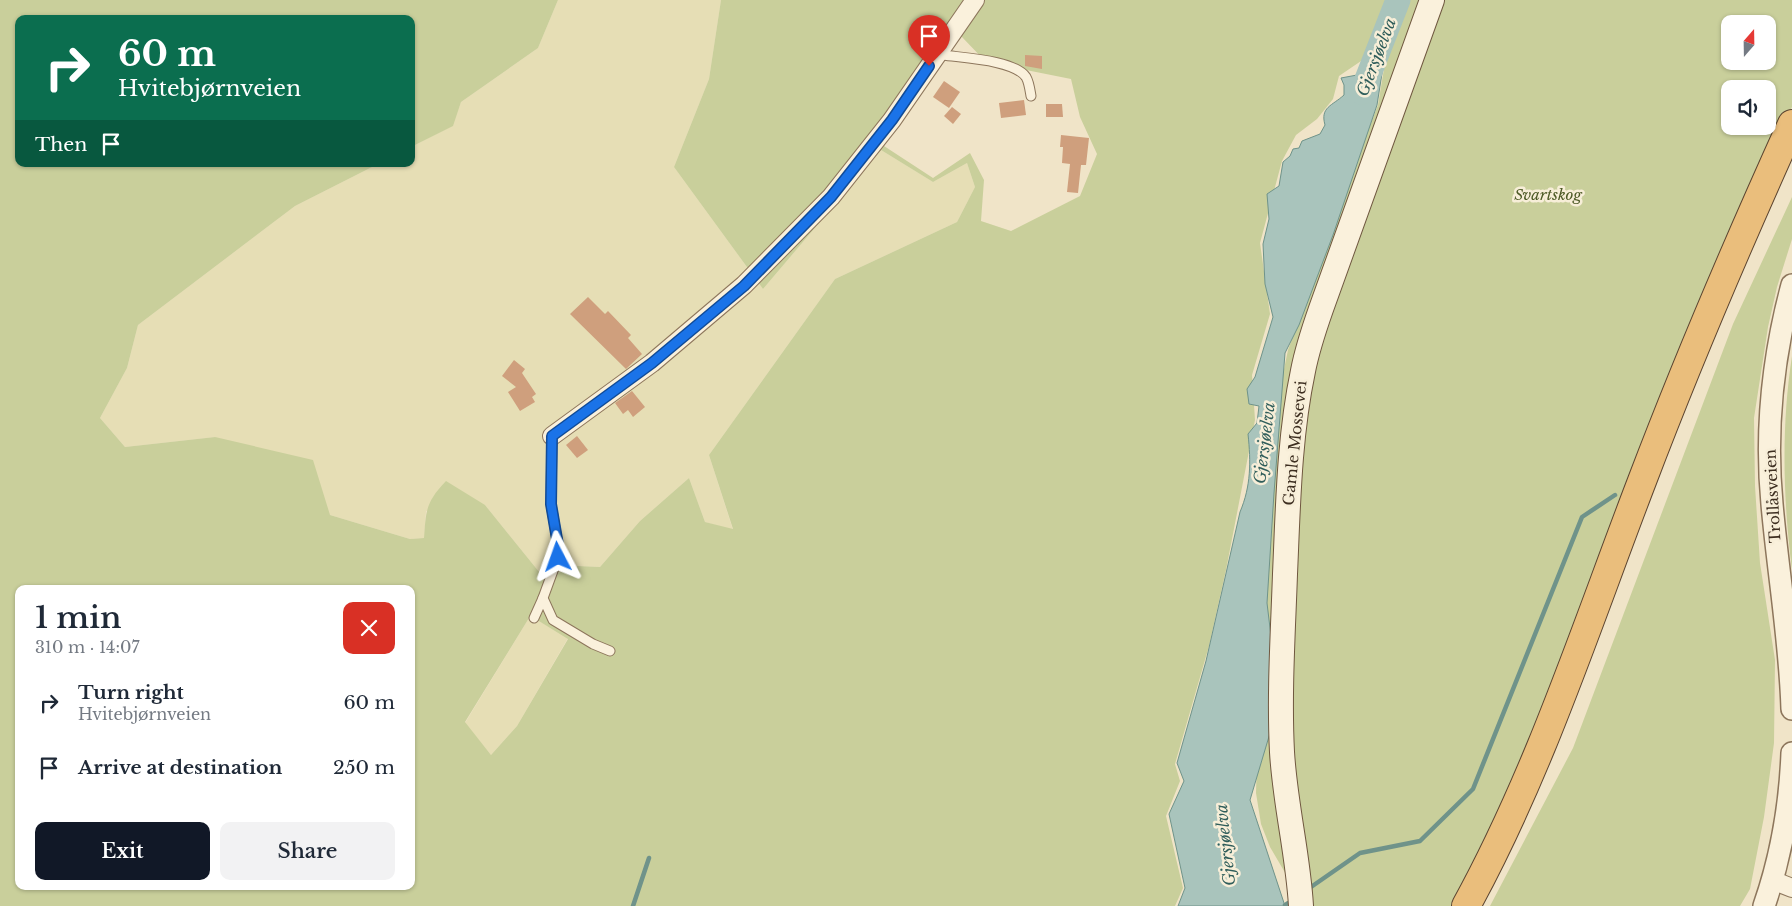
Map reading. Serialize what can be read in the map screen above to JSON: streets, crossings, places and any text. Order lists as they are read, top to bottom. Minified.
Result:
{"streets":{"main road":["Gamle Mossevei"],"street":["Trollåsveien"]},"water":["Gjersjøelva"],"parks":["Svartskog"],"north":"top","page":{"turn":["60 m","Hvitebjørnveien"],"then":"Then","heading":["1 min","310 m · 14:07"],"list":[{"name":"Turn right","note":"Hvitebjørnveien","value":"60 m"},{"name":"Arrive at destination","value":"250 m"}],"buttons":["Exit","Share"]}}
